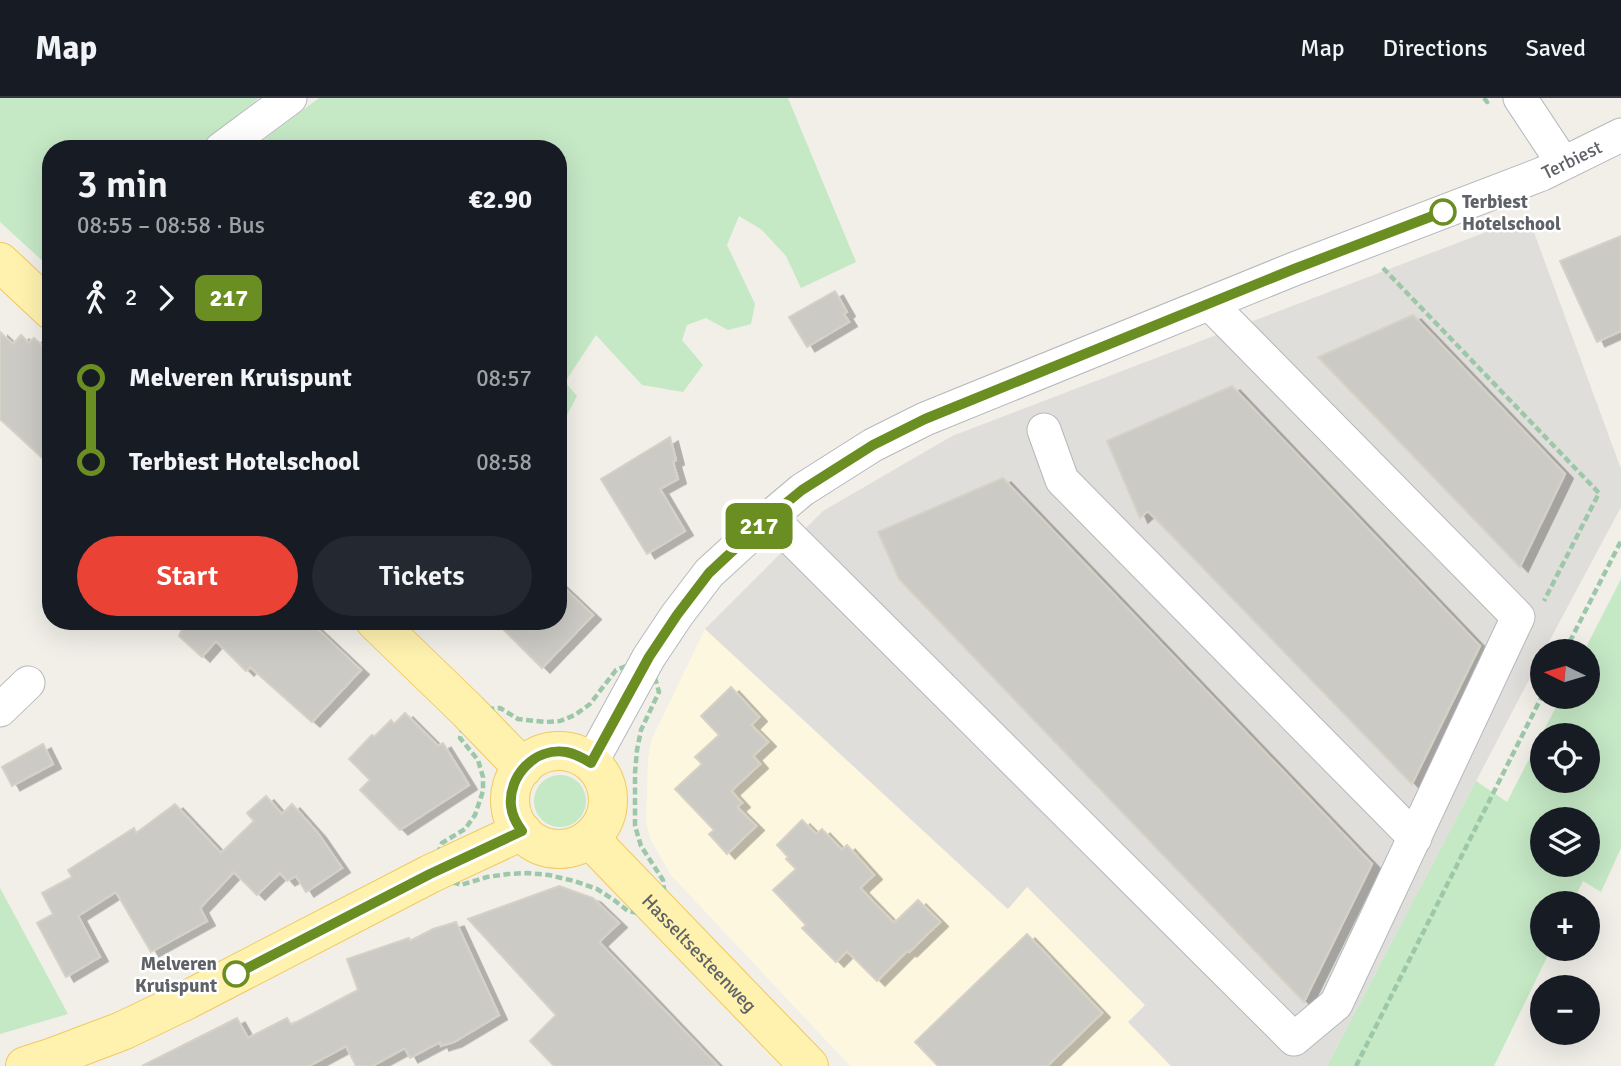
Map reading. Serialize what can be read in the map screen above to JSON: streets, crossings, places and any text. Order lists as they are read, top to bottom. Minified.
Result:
{"streets":{"main road":["Hasseltsesteenweg"],"street":["Terbiest"]},"crossings":[["Terbiest","Hasseltsesteenweg"]],"places":["Terbiest Hotelschool","Melveren Kruispunt"],"lines":["bus line 217"],"north":"left","page":{"header":"Map","nav":["Map","Directions","Saved"],"on_map":"217","heading":["3 min","08:55 – 08:58 · Bus","€2.90"],"legs":["2","217"],"list":[{"name":"Melveren Kruispunt","value":"08:57"},{"name":"Terbiest Hotelschool","value":"08:58"}],"buttons":["Start","Tickets"],"map_buttons":["+","−"]}}
